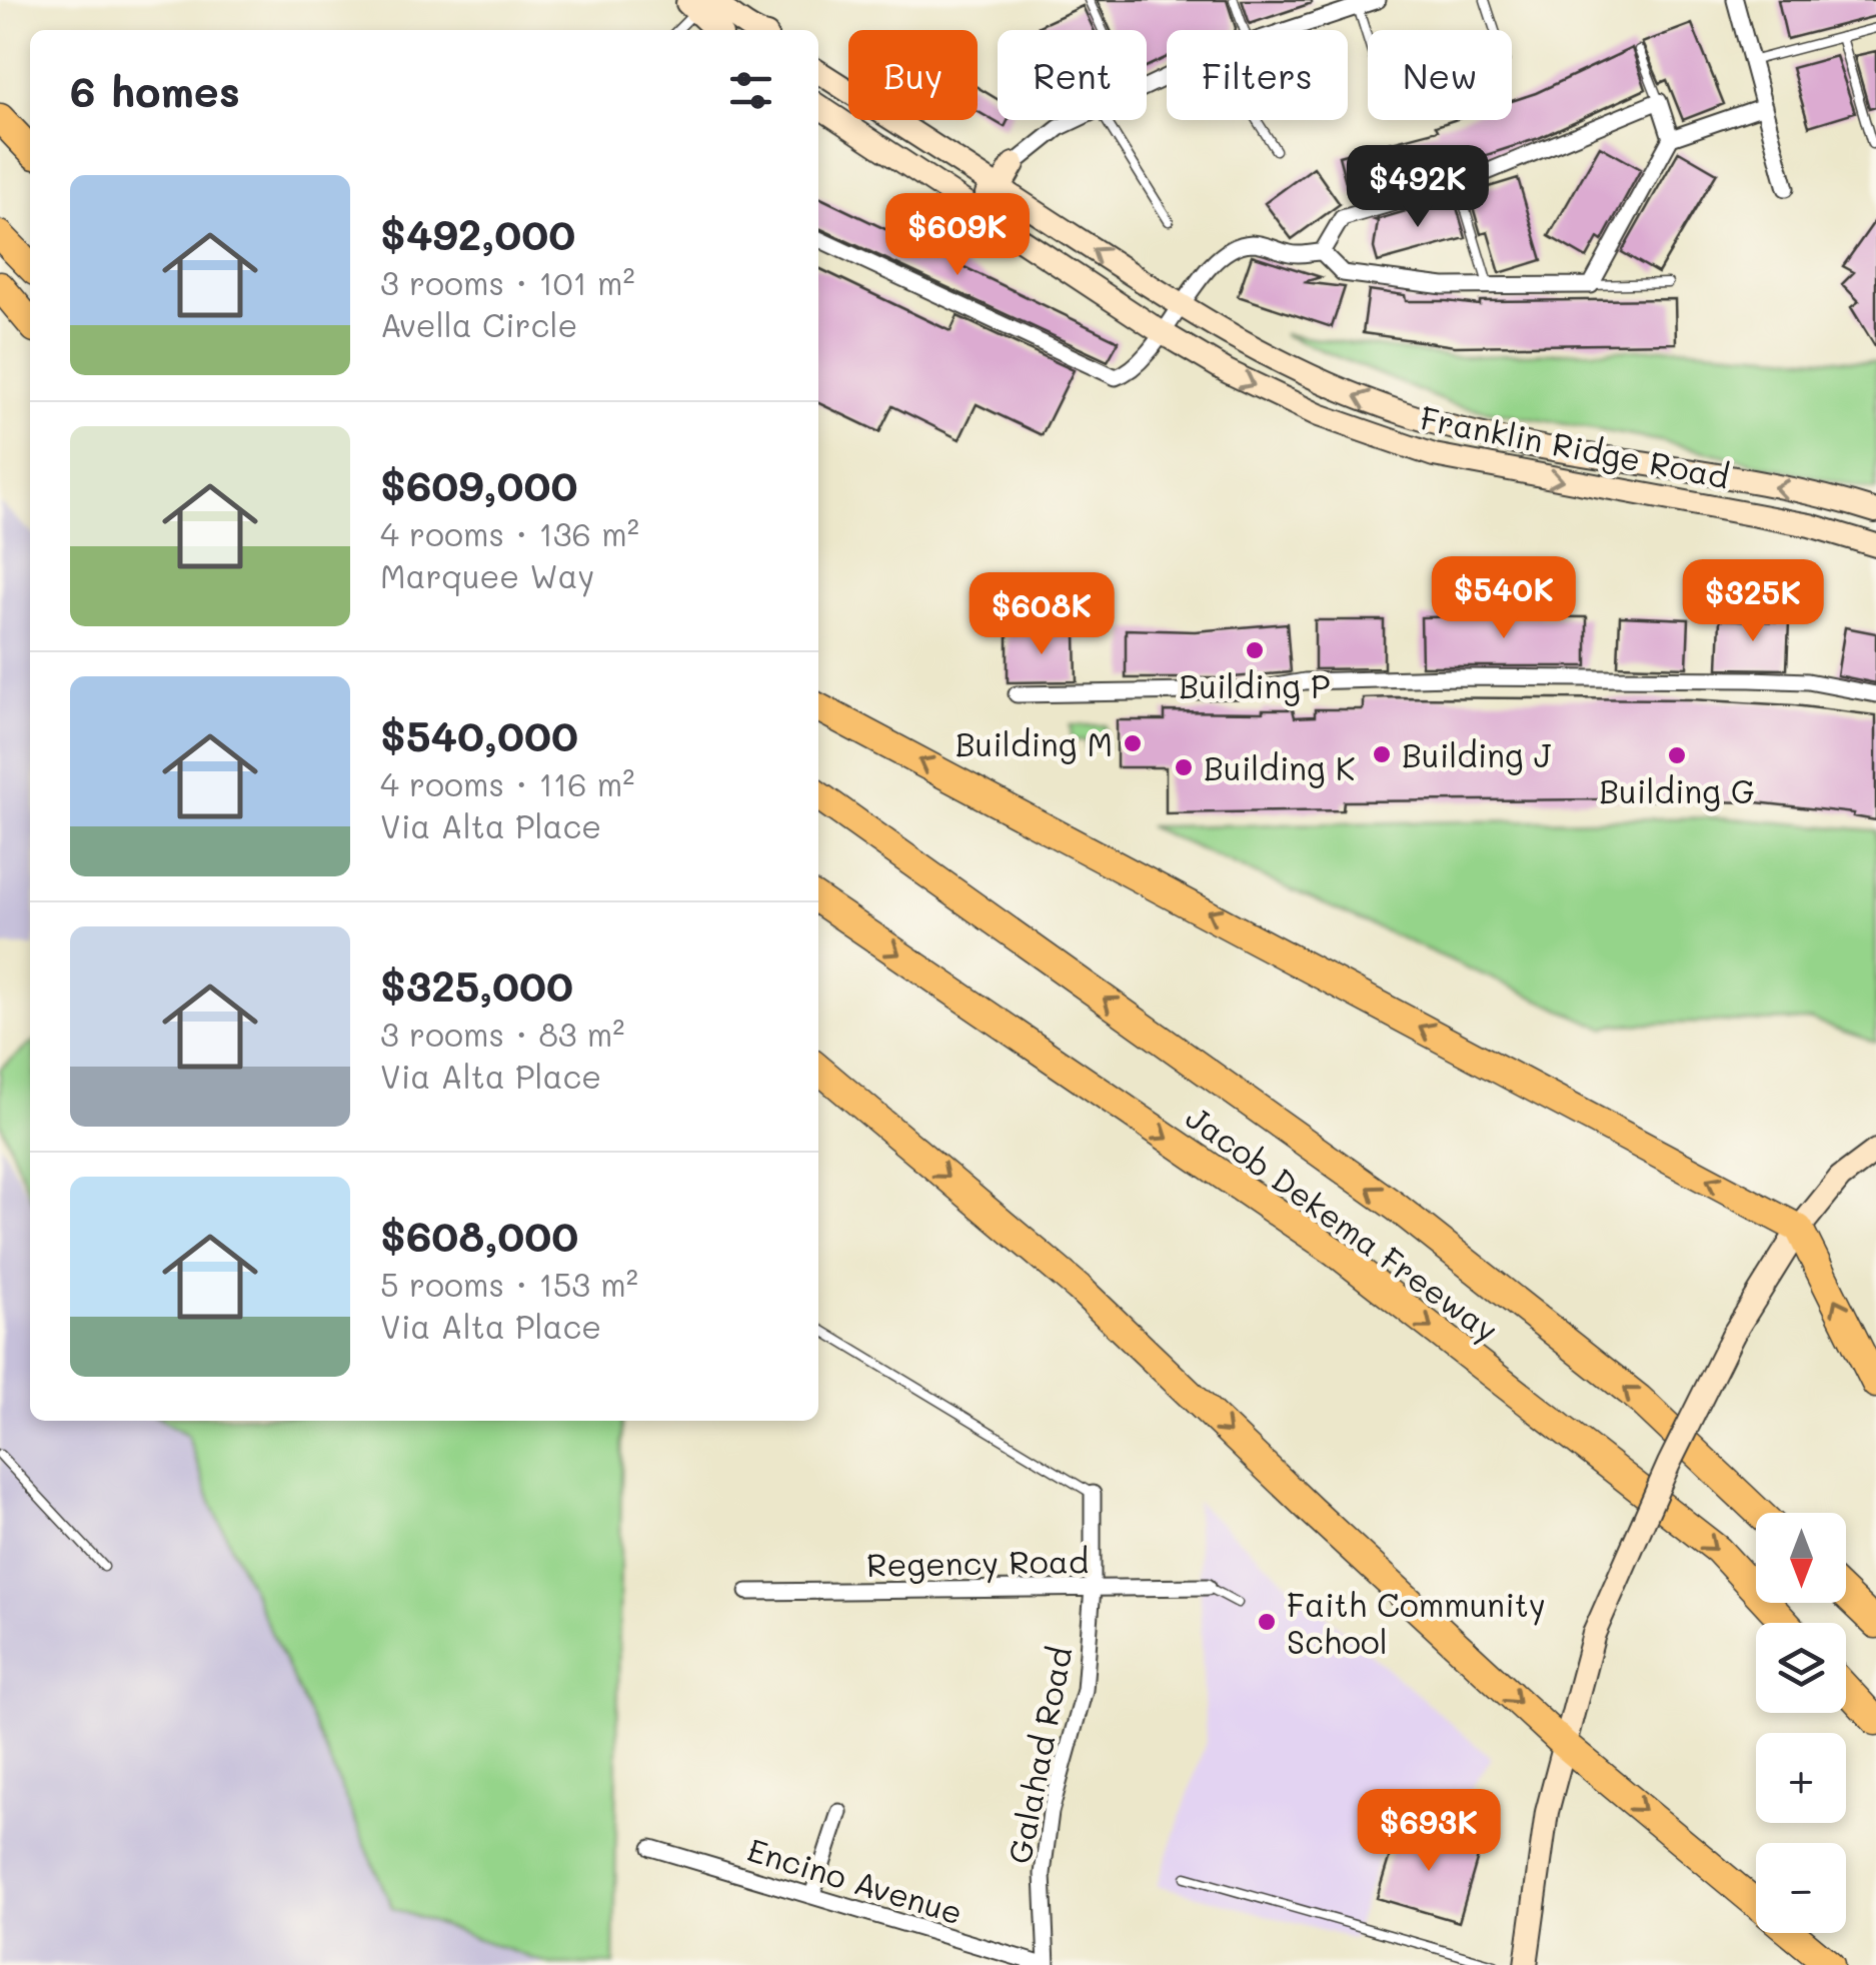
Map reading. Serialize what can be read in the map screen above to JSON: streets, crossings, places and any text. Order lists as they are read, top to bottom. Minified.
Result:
{"streets":{"highway":["Jacob Dekema Freeway"],"street":["Franklin Ridge Road","Regency Road","Galahad Road","Encino Avenue"]},"crossings":[["Regency Road","Galahad Road"],["Galahad Road","Encino Avenue"]],"places":["Building P","Building M","Building J","Building G","Building K","Faith Community School"],"north":"bottom","page":{"chip":["Buy","Rent","Filters","New"],"heading":"6 homes","price":["$492K","$609K","$540K","$325K","$608K","$693K"],"list":[{"name":"$492,000","note":"3 rooms · 101 m² · Avella Circle"},{"name":"$609,000","note":"4 rooms · 136 m² · Marquee Way"},{"name":"$540,000","note":"4 rooms · 116 m² · Via Alta Place"},{"name":"$325,000","note":"3 rooms · 83 m² · Via Alta Place"},{"name":"$608,000","note":"5 rooms · 153 m² · Via Alta Place"}],"map_buttons":["+","−"]}}
